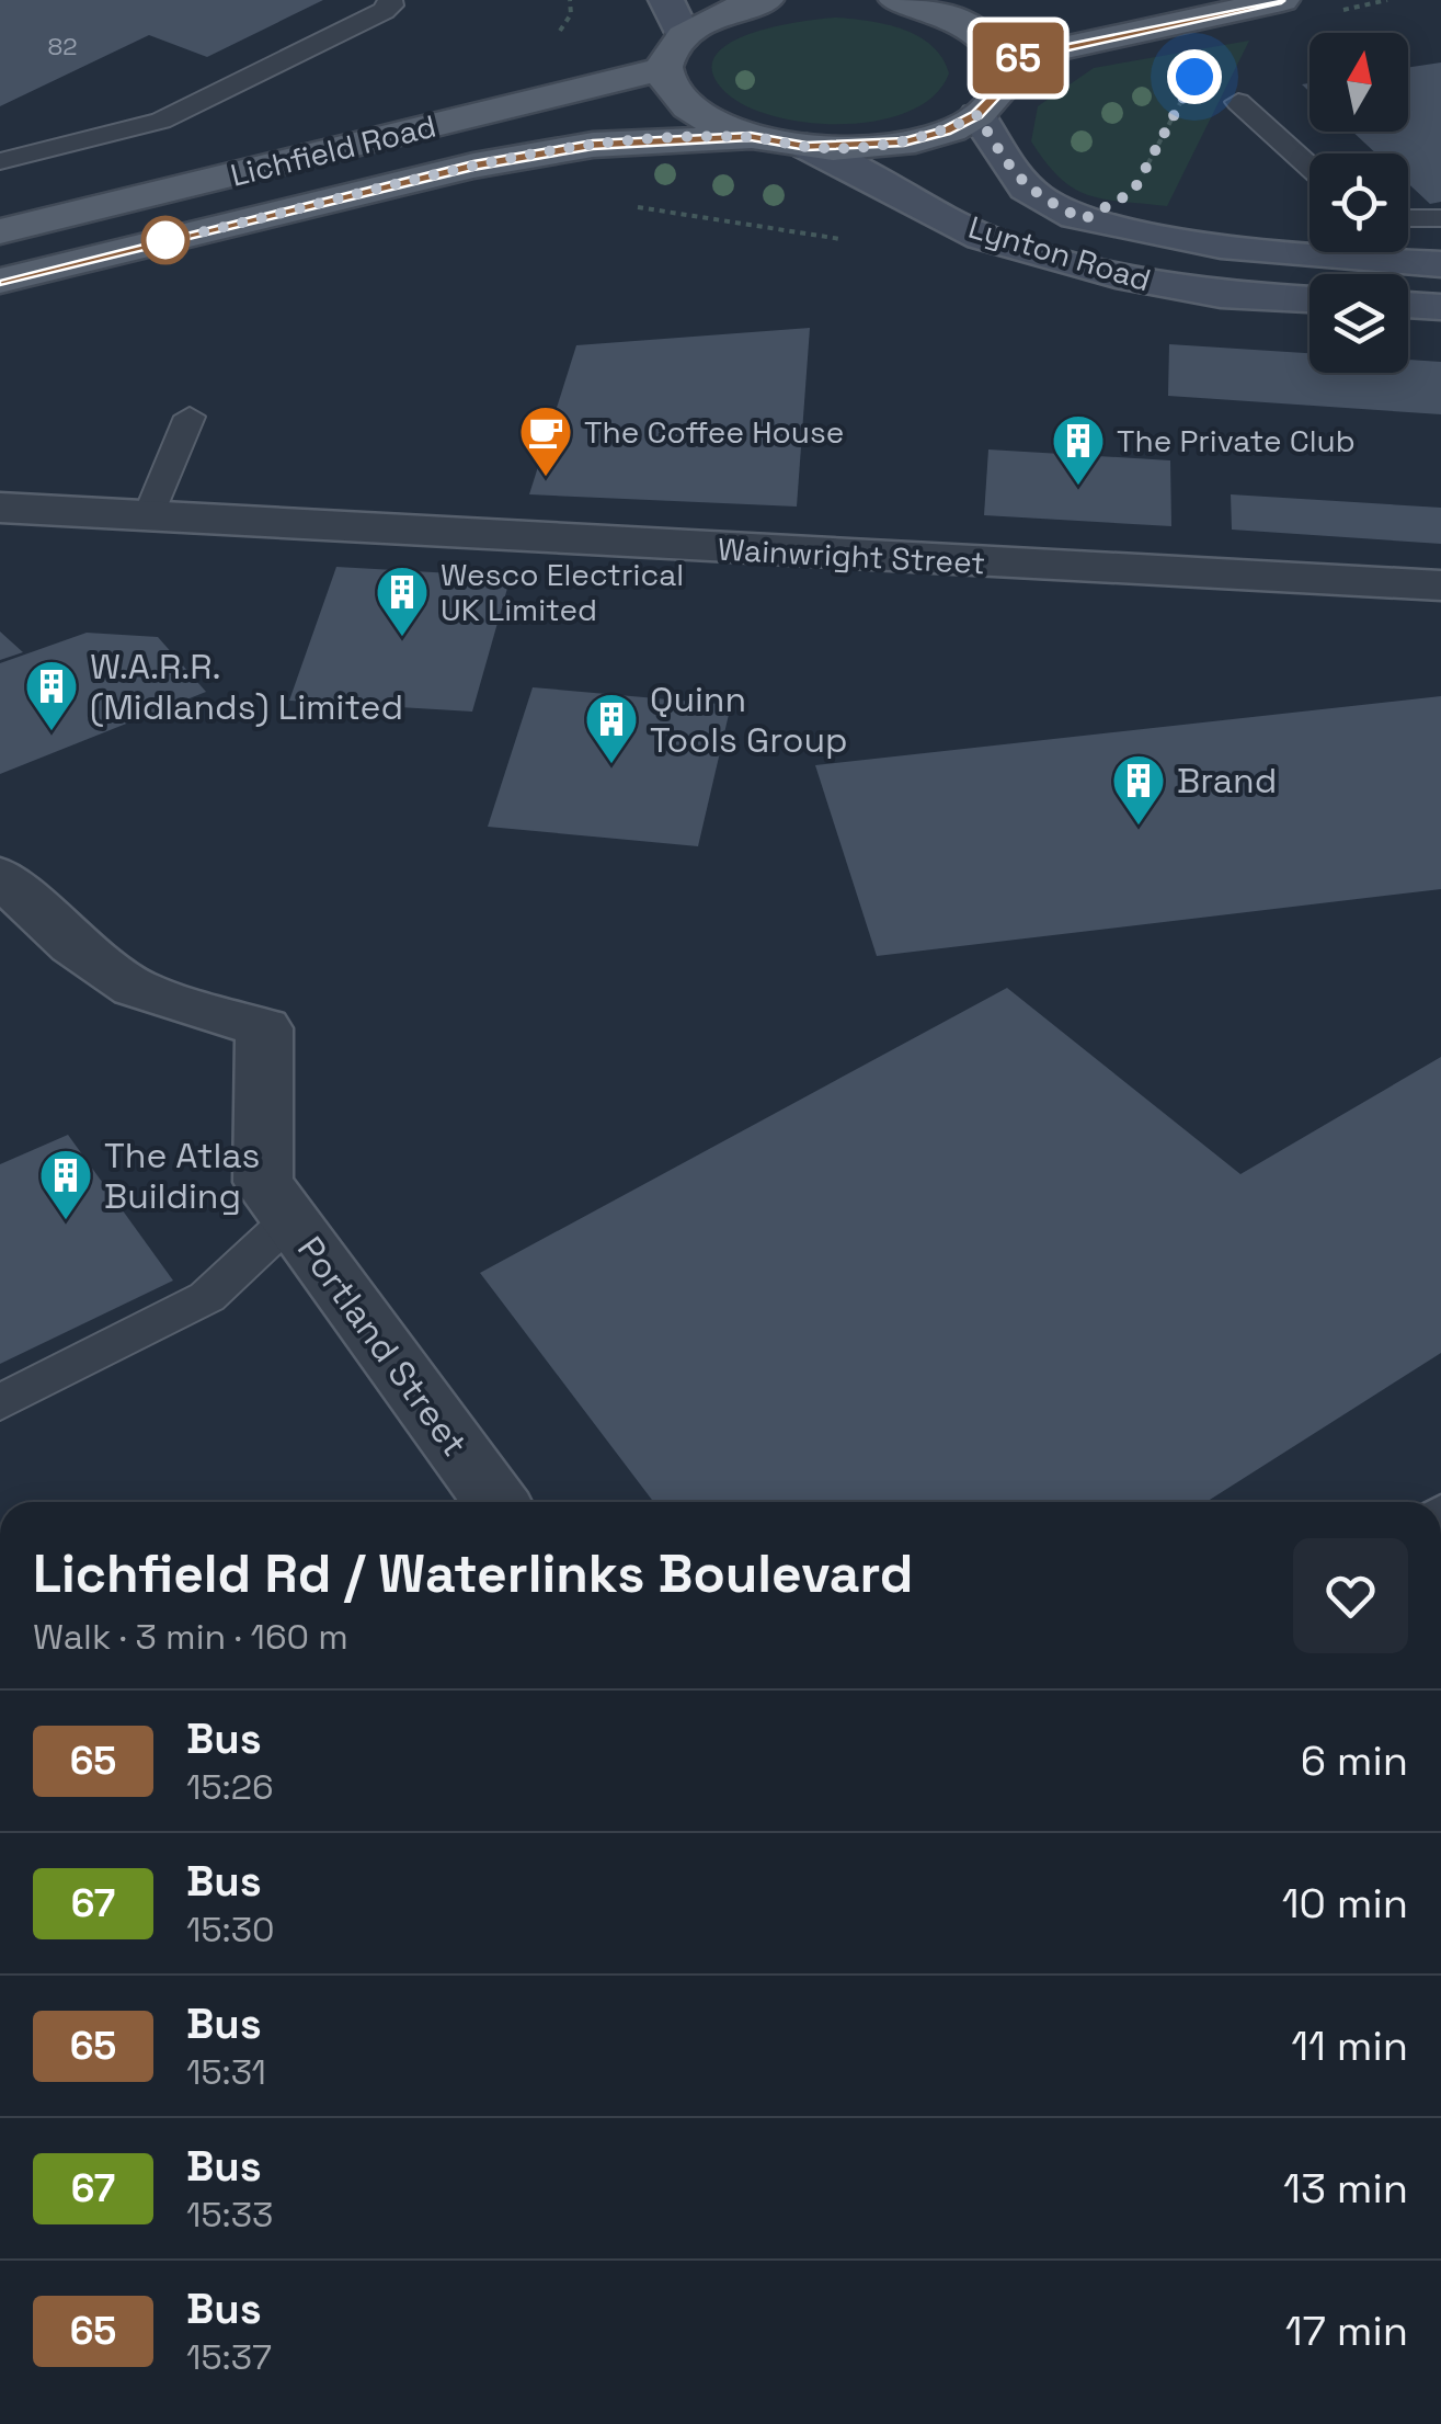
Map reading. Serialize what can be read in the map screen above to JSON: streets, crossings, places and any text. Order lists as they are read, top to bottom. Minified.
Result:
{"streets":{"main road":["Lichfield Road","Lynton Road"],"street":["Wainwright Street","Portland Street"]},"places":{"cafe":["The Coffee House"],"building":["The Private Club","Wesco Electrical UK Limited","W.A.R.R. (Midlands) Limited","Quinn Tools Group","Brand","The Atlas Building"]},"lines":["bus line 65"],"house_numbers":["82"],"north":"top","page":{"on_map":"65","heading":["Lichfield Rd / Waterlinks Boulevard","Walk · 3 min · 160 m"],"list":[{"mark":"65","name":"Bus","note":"15:26","value":"6 min"},{"mark":"67","name":"Bus","note":"15:30","value":"10 min"},{"mark":"65","name":"Bus","note":"15:31","value":"11 min"},{"mark":"67","name":"Bus","note":"15:33","value":"13 min"},{"mark":"65","name":"Bus","note":"15:37","value":"17 min"}]}}
